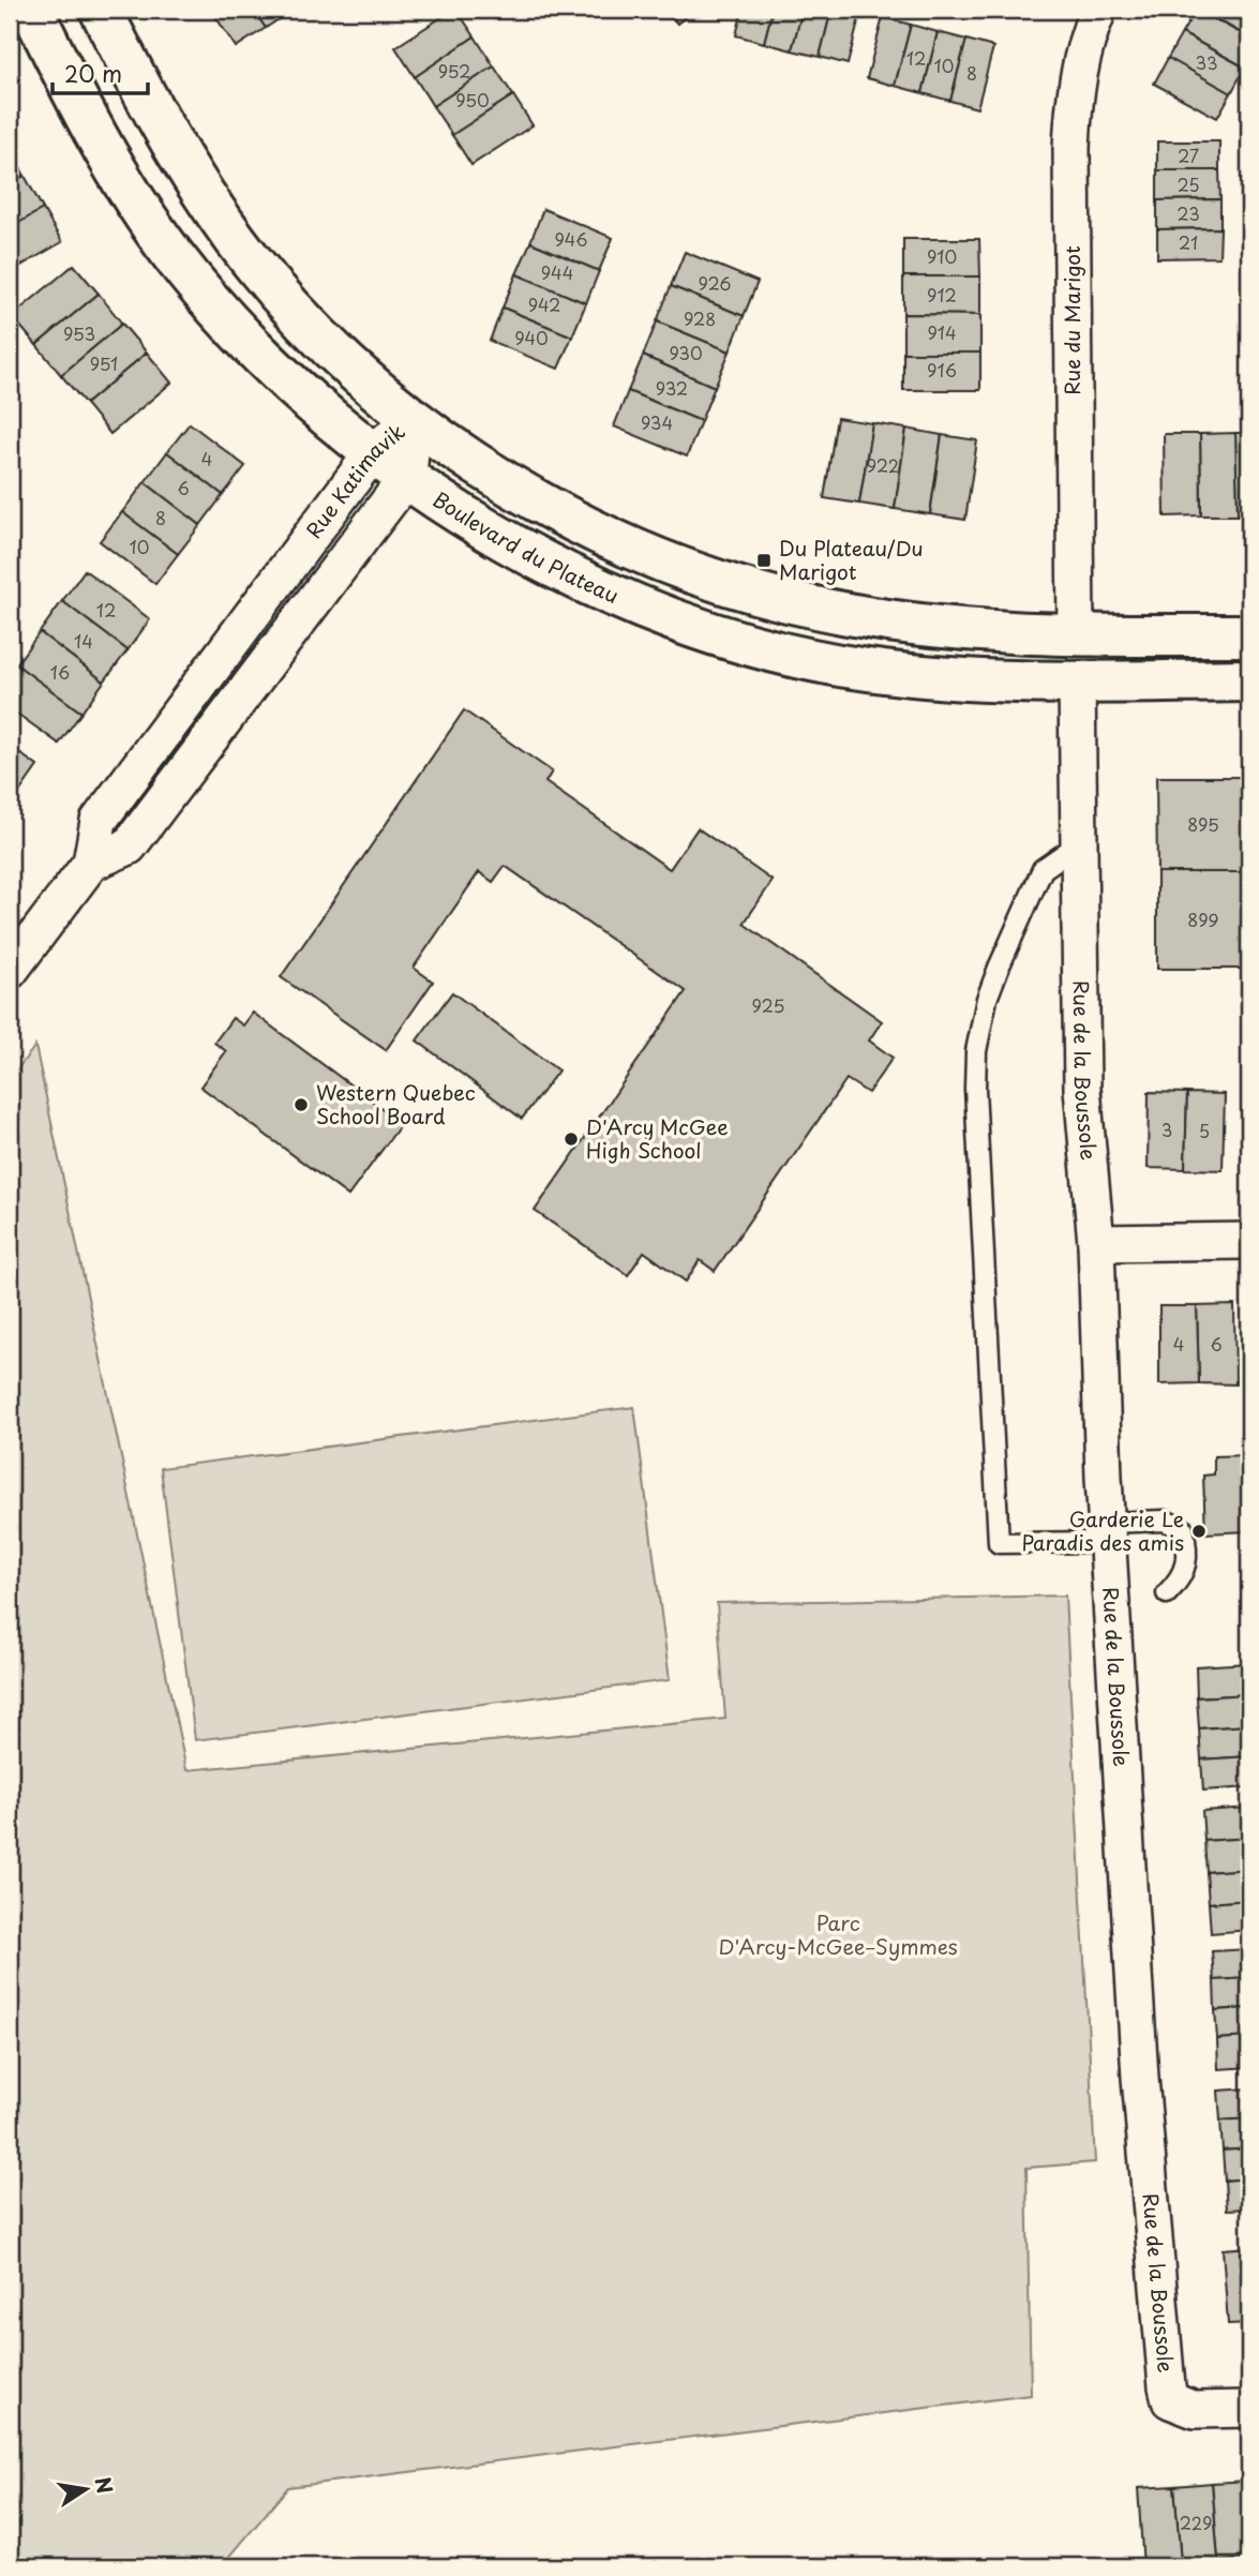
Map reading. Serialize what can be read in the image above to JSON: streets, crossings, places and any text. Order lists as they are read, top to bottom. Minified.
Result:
{"streets":{"main road":["Boulevard du Plateau"],"street":["Rue du Marigot","Rue Katimavik","Rue de la Boussole"]},"crossings":[["Rue du Marigot","Boulevard du Plateau"],["Rue Katimavik","Boulevard du Plateau"],["Boulevard du Plateau","Rue de la Boussole"]],"parks":["Parc D'Arcy-McGee–Symmes"],"places":{"transit":["Du Plateau/Du Marigot"],"other":["Western Quebec School Board","D'Arcy McGee High School","Garderie Le Paradis des amis"]},"house_numbers":["12","33","10","952","8","950","27","25","23","946","21","910","944","926","912","942","928","914","953","940","930","951","916","932","934","4","922","6","8","10","12","14","16","895","899","925","3","5","4","6","229"],"scale_bar":"20 m","north":"right"}
